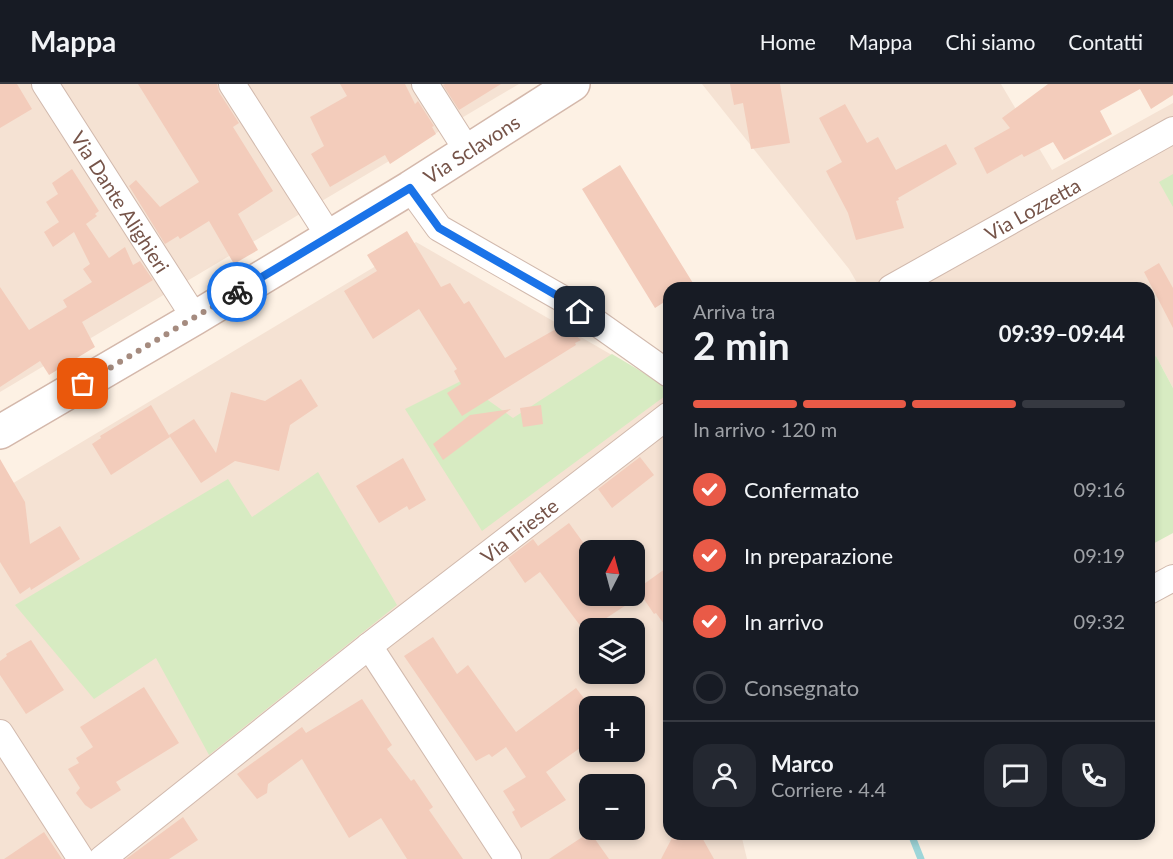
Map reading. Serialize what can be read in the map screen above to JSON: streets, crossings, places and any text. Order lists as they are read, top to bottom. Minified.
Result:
{"streets":{"street":["Via Sclavons","Via Dante Alighieri","Via Lozzetta","Via Trieste"]},"crossings":[["Via Sclavons","Via Dante Alighieri"]],"north":"top","page":{"header":"Mappa","nav":["Home","Mappa","Chi siamo","Contatti"],"heading":["2 min","Arriva tra","09:39–09:44"],"panel":["Marco","Corriere · 4.4"],"bar":"In arrivo · 120 m","list":[["Confermato","09:16"],["In preparazione","09:19"],["In arrivo","09:32"],"Consegnato"],"map_buttons":["+","−"]}}
